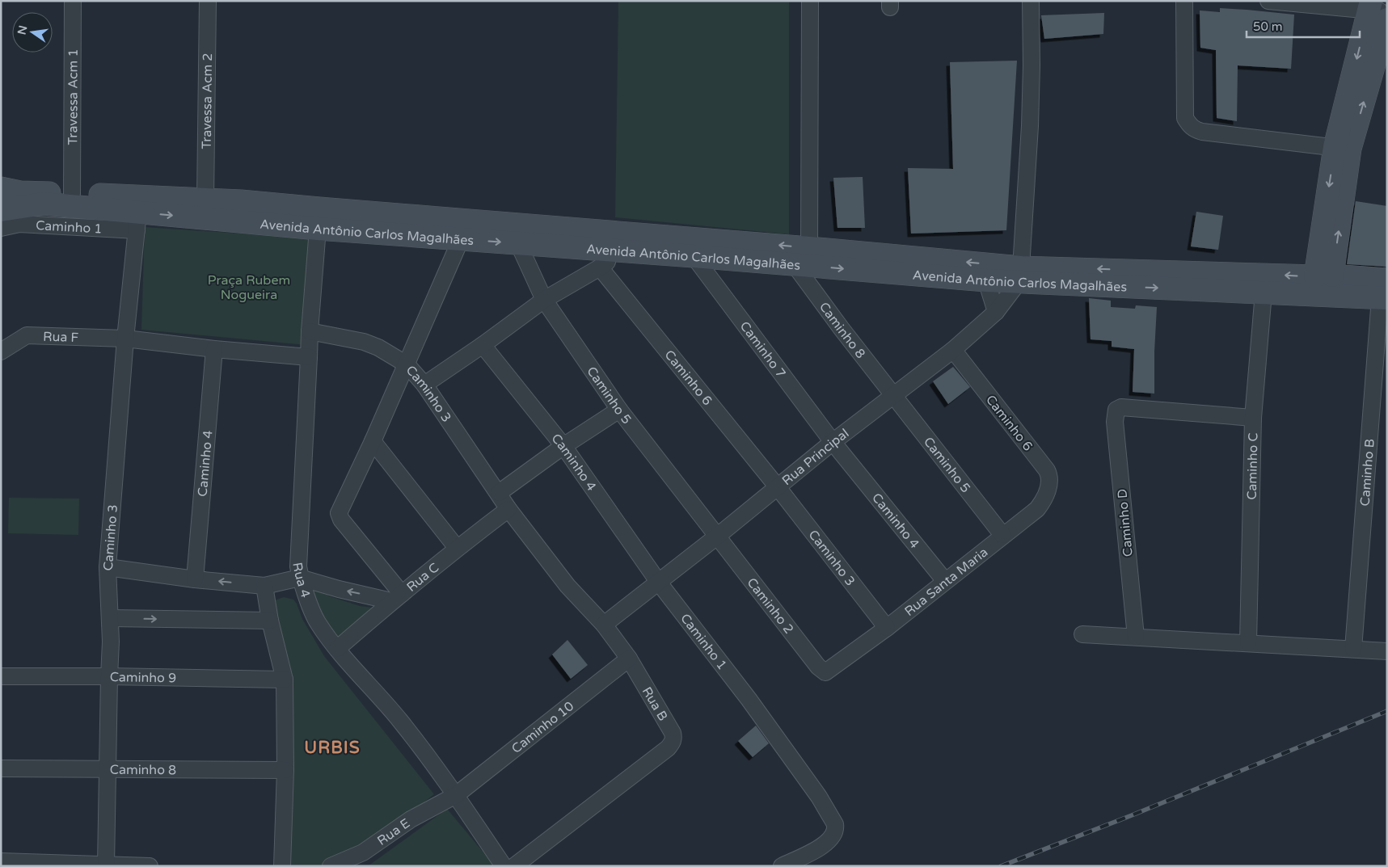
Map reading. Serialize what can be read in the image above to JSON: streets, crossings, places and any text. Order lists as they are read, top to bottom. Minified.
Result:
{"streets":{"main road":["Avenida Antônio Carlos Magalhães"],"street":["Travessa Acm 1","Travessa Acm 2","Caminho 1","Caminho 8","Rua F","Caminho 7","Caminho 6","Caminho 3","Caminho 5","Rua Principal","Caminho 4","Caminho C","Caminho B","Caminho D","Rua C","Rua 4","Rua Santa Maria","Caminho 2","Caminho 9","Rua B","Caminho 10","Rua E"]},"crossings":[["Travessa Acm 1","Avenida Antônio Carlos Magalhães"],["Travessa Acm 2","Avenida Antônio Carlos Magalhães"],["Caminho 1","Avenida Antônio Carlos Magalhães"],["Caminho 1","Caminho 3"],["Caminho 1","Rua Principal"],["Caminho 1","Caminho 4"],["Avenida Antônio Carlos Magalhães","Caminho 8"],["Avenida Antônio Carlos Magalhães","Caminho 7"],["Avenida Antônio Carlos Magalhães","Caminho 3"],["Avenida Antônio Carlos Magalhães","Caminho 5"],["Avenida Antônio Carlos Magalhães","Rua Principal"],["Avenida Antônio Carlos Magalhães","Caminho C"],["Avenida Antônio Carlos Magalhães","Caminho B"],["Avenida Antônio Carlos Magalhães","Rua 4"],["Caminho 8","Caminho 3"],["Caminho 8","Caminho 5"],["Caminho 8","Rua Principal"],["Rua F","Caminho 3"],["Caminho 7","Rua Principal"],["Caminho 7","Caminho 4"],["Caminho 6","Caminho 3"],["Caminho 6","Rua Principal"],["Caminho 6","Rua Santa Maria"],["Caminho 3","Rua Principal"],["Caminho 3","Rua C"],["Caminho 3","Rua 4"],["Caminho 3","Rua Santa Maria"],["Caminho 3","Caminho 9"],["Caminho 3","Rua B"],["Caminho 5","Rua Principal"],["Caminho 5","Rua Santa Maria"],["Caminho 5","Caminho 2"],["Rua Principal","Caminho 4"],["Rua Principal","Caminho 2"],["Rua Principal","Rua B"],["Caminho 4","Rua Santa Maria"],["Caminho C","Caminho D"],["Rua C","Rua 4"],["Rua C","Rua B"],["Rua 4","Caminho 10"],["Rua 4","Rua E"],["Rua Santa Maria","Caminho 2"],["Rua B","Caminho 10"],["Caminho 10","Rua E"]],"districts":["URBIS"],"parks":["Praça Rubem Nogueira"],"scale_bar":"50 m","north":"left"}
